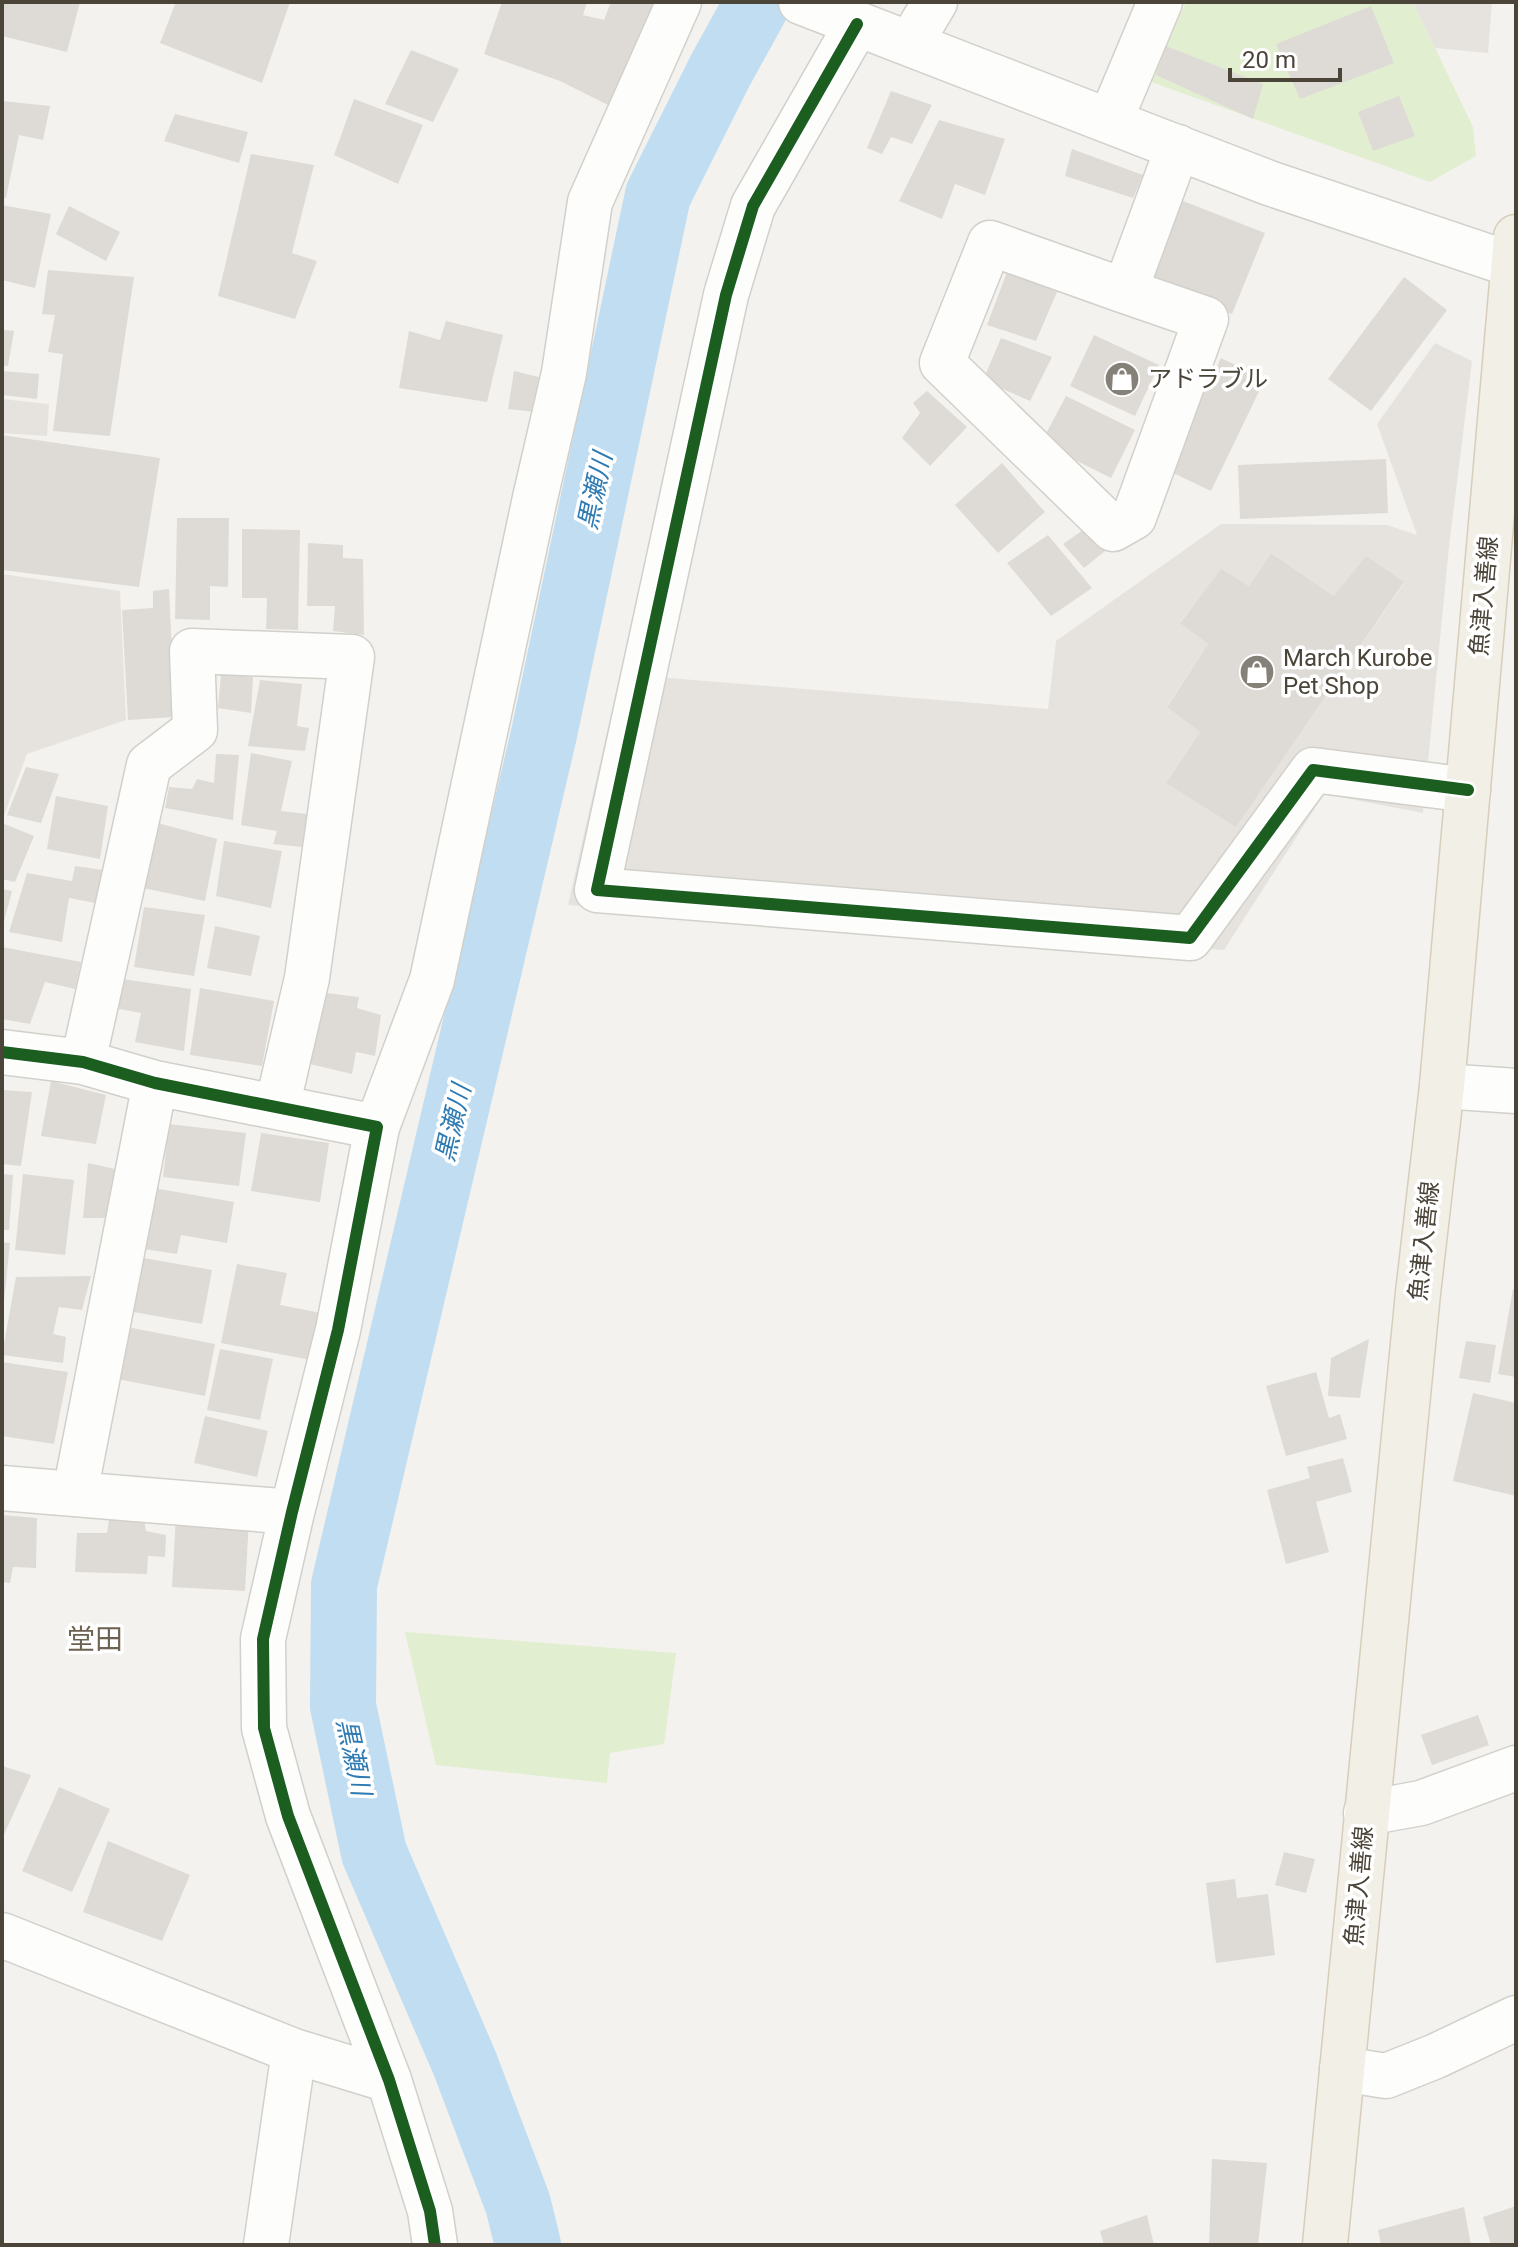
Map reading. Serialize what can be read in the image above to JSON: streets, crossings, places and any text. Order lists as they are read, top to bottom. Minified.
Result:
{"streets":{"main road":["魚津入善線"]},"districts":["堂田"],"water":["黒瀬川"],"places":{"shop":["アドラブル","March Kurobe Pet Shop"]},"scale_bar":"20 m"}
